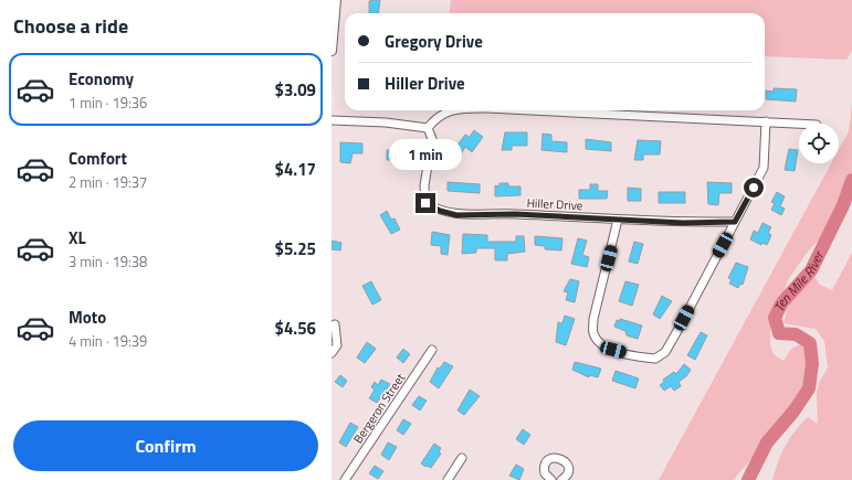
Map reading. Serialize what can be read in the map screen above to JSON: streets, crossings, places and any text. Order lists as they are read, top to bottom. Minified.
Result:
{"streets":{"street":["Hiller Drive","Bergeron Street"]},"water":["Ten Mile River"],"page":{"heading":"Choose a ride","banner":["Gregory Drive","Hiller Drive"],"list":[{"name":"Economy","note":"1 min · 19:36","value":"$3.09"},{"name":"Comfort","note":"2 min · 19:37","value":"$4.17"},{"name":"XL","note":"3 min · 19:38","value":"$5.25"},{"name":"Moto","note":"4 min · 19:39","value":"$4.56"}],"bubble":"1 min","buttons":"Confirm"}}
